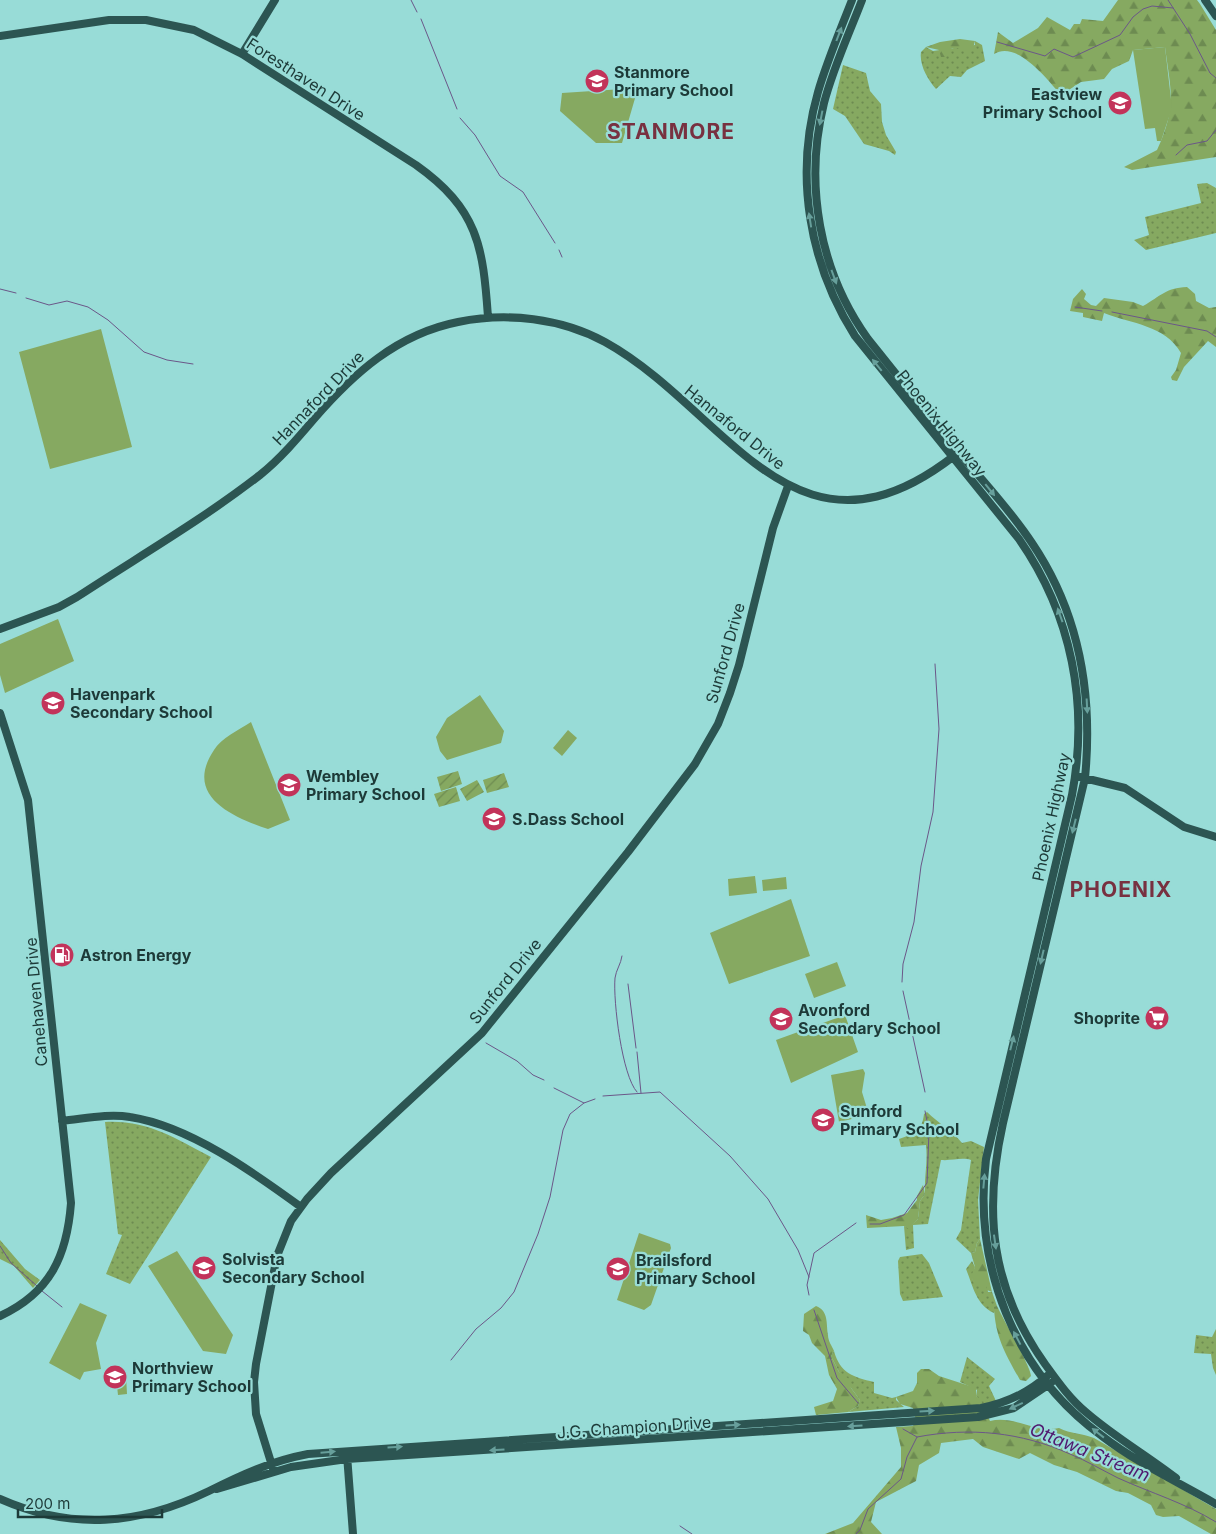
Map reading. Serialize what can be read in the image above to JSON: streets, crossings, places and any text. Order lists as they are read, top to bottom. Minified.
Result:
{"streets":{"main road":["Foresthaven Drive","Hannaford Drive","Phoenix Highway","Sunford Drive","Canehaven Drive","J.G. Champion Drive"]},"crossings":[["Foresthaven Drive","Hannaford Drive"],["Hannaford Drive","Phoenix Highway"],["Hannaford Drive","Sunford Drive"],["Phoenix Highway","J.G. Champion Drive"],["Sunford Drive","J.G. Champion Drive"]],"districts":["STANMORE","PHOENIX"],"water":["Ottawa Stream"],"places":{"school or university":["Stanmore Primary School","Eastview Primary School","Havenpark Secondary School","Wembley Primary School","S.Dass School","Avonford Secondary School","Sunford Primary School","Solvista Secondary School","Brailsford Primary School","Northview Primary School"],"fuel station":["Astron Energy"],"supermarket":["Shoprite"]},"scale_bar":"200 m"}
